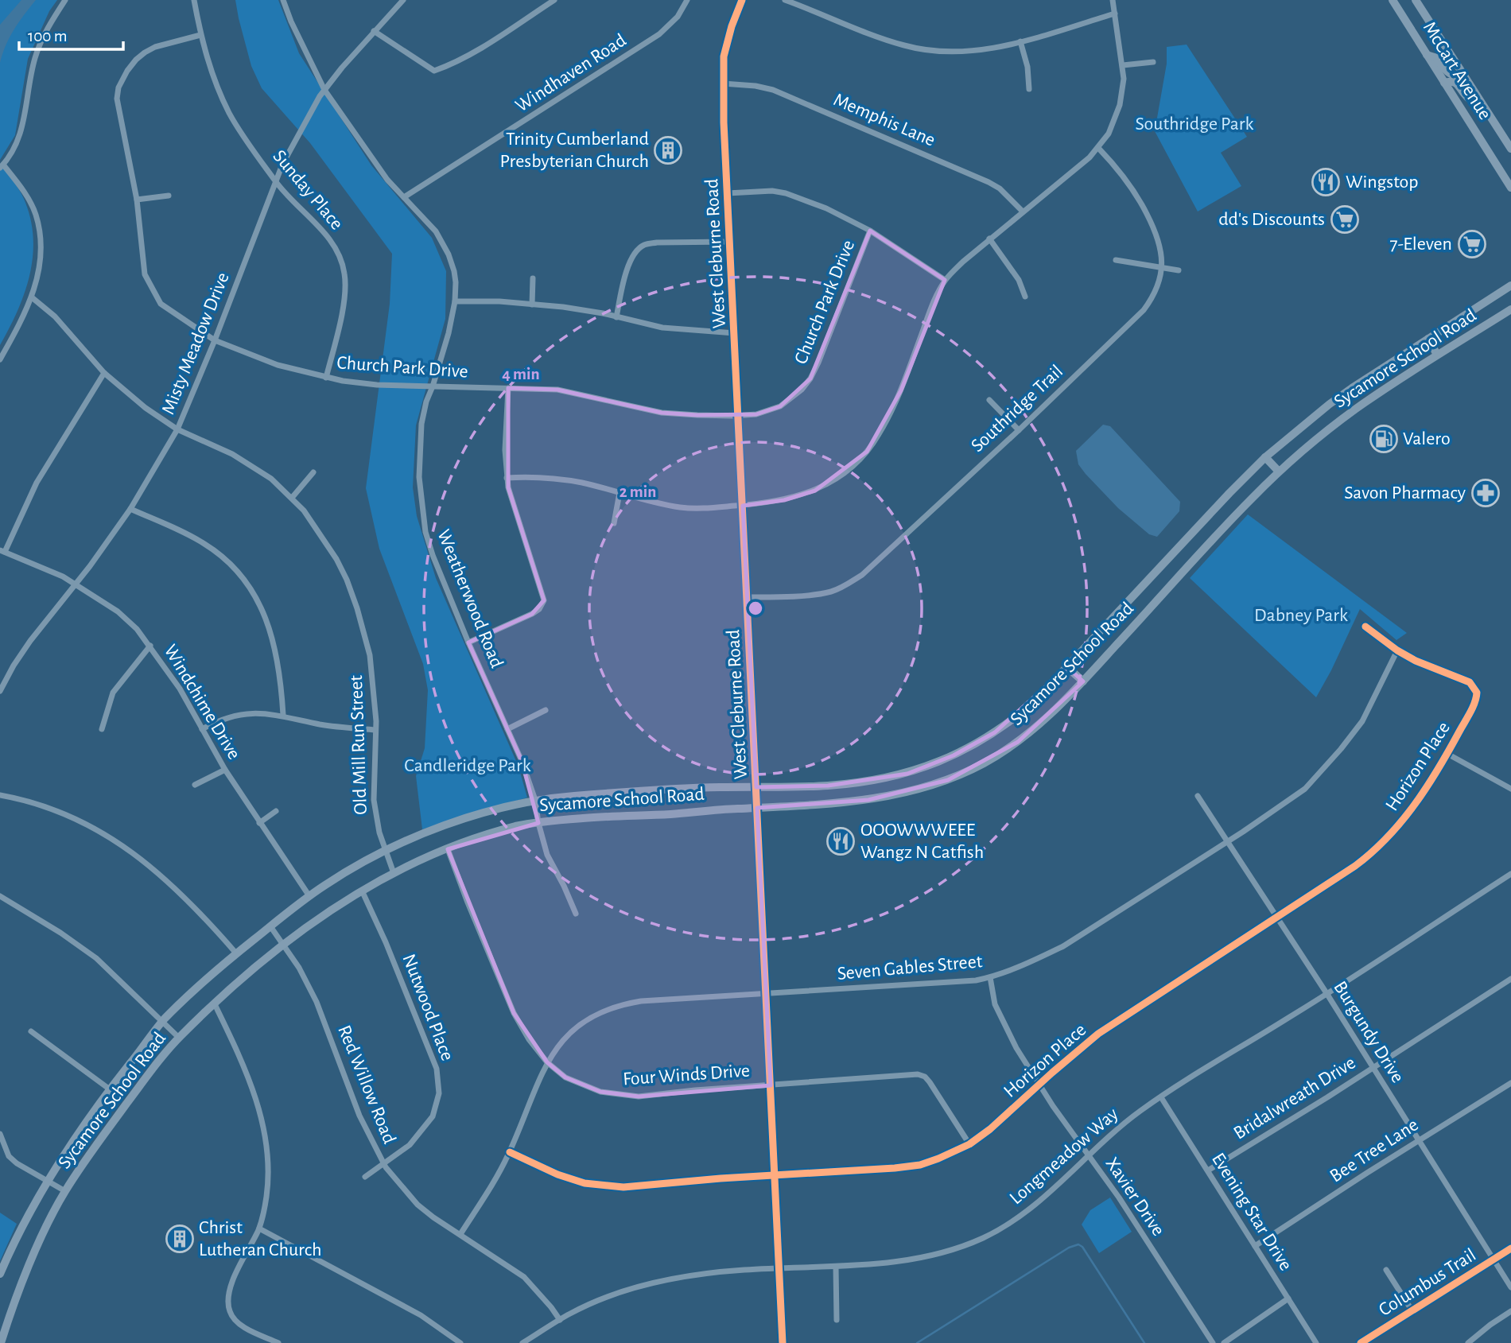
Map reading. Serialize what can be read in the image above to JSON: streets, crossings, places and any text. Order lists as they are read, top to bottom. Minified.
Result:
{"streets":{"main road":["McCart Avenue","West Cleburne Road","Sycamore School Road","Columbus Trail"],"street":["Windhaven Road","Memphis Lane","Sunday Place","Church Park Drive","Misty Meadow Drive","Southridge Trail","Weatherwood Road","Windchime Drive","Old Mill Run Street","Horizon Place","Seven Gables Street","Nutwood Place","Burgundy Drive","Four Winds Drive","Red Willow Road","Bridalwreath Drive","Bee Tree Lane","Longmeadow Way","Xavier Drive","Evening Star Drive"]},"crossings":[["Windhaven Road","Weatherwood Road"],["Memphis Lane","West Cleburne Road"],["Sunday Place","Church Park Drive"],["Sunday Place","Misty Meadow Drive"],["West Cleburne Road","Church Park Drive"],["West Cleburne Road","Sycamore School Road"],["West Cleburne Road","Southridge Trail"],["West Cleburne Road","Horizon Place"],["West Cleburne Road","Seven Gables Street"],["West Cleburne Road","Four Winds Drive"],["West Cleburne Road","Longmeadow Way"],["Church Park Drive","Misty Meadow Drive"],["Church Park Drive","Weatherwood Road"],["Misty Meadow Drive","Weatherwood Road"],["Misty Meadow Drive","Windchime Drive"],["Misty Meadow Drive","Old Mill Run Street"],["Sycamore School Road","Weatherwood Road"],["Sycamore School Road","Windchime Drive"],["Sycamore School Road","Old Mill Run Street"],["Sycamore School Road","Nutwood Place"],["Sycamore School Road","Four Winds Drive"],["Sycamore School Road","Red Willow Road"],["Horizon Place","Seven Gables Street"],["Horizon Place","Burgundy Drive"],["Horizon Place","Four Winds Drive"],["Horizon Place","Xavier Drive"],["Seven Gables Street","Burgundy Drive"],["Seven Gables Street","Four Winds Drive"],["Seven Gables Street","Red Willow Road"],["Seven Gables Street","Xavier Drive"],["Nutwood Place","Red Willow Road"],["Burgundy Drive","Bridalwreath Drive"],["Burgundy Drive","Bee Tree Lane"],["Burgundy Drive","Longmeadow Way"],["Burgundy Drive","Columbus Trail"],["Red Willow Road","Longmeadow Way"],["Bridalwreath Drive","Evening Star Drive"],["Bee Tree Lane","Evening Star Drive"],["Longmeadow Way","Xavier Drive"],["Longmeadow Way","Evening Star Drive"]],"parks":["Southridge Park","Dabney Park","Candleridge Park"],"places":{"building":["Trinity Cumberland Presbyterian Church","Christ Lutheran Church"],"restaurant":["Wingstop","OOOWWWEEE Wangz N Catfish"],"supermarket":["dd's Discounts","7-Eleven"],"fuel station":["Valero"],"pharmacy":["Savon Pharmacy"]},"scale_bar":"100 m","rings":["4 min","2 min"]}
